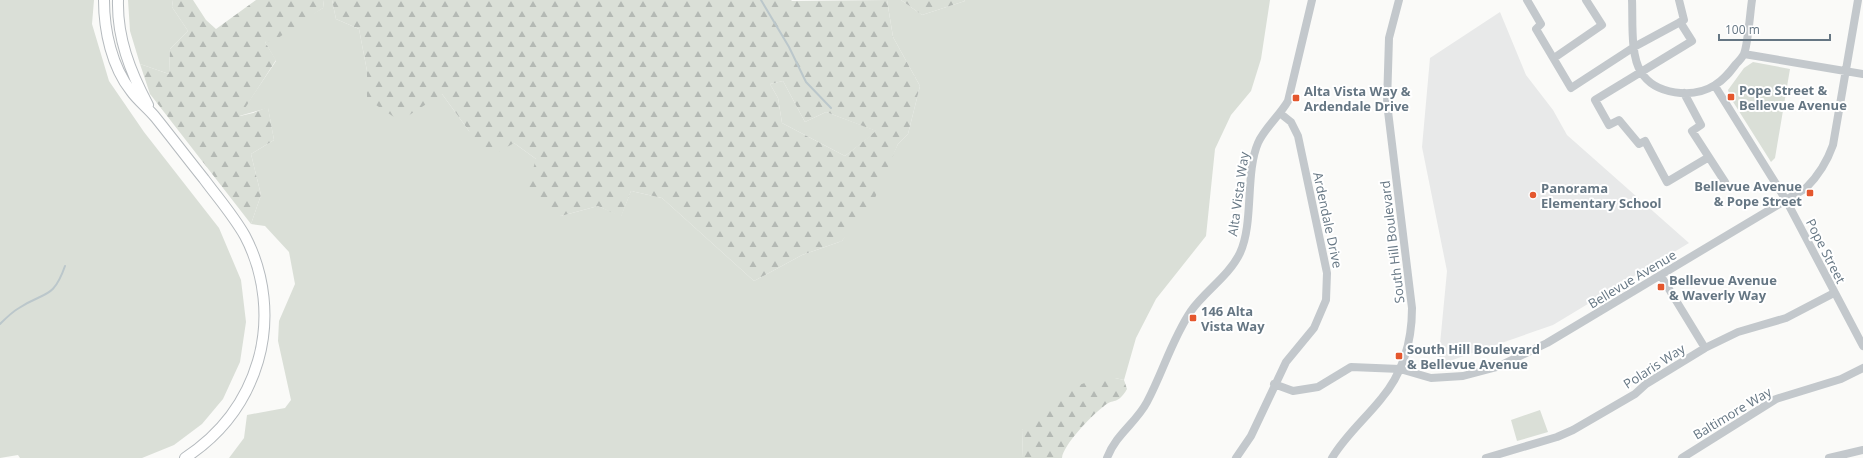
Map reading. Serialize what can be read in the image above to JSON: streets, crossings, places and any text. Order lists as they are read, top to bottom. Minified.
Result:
{"streets":{"street":["Alta Vista Way","Ardendale Drive","South Hill Boulevard","Pope Street","Bellevue Avenue","Polaris Way","Baltimore Way"]},"crossings":[["Alta Vista Way","Ardendale Drive"],["Ardendale Drive","Bellevue Avenue"],["South Hill Boulevard","Bellevue Avenue"],["Pope Street","Bellevue Avenue"],["Pope Street","Polaris Way"]],"places":{"transit":["Pope Street & Bellevue Avenue","Alta Vista Way & Ardendale Drive","Bellevue Avenue & Pope Street","Bellevue Avenue & Waverly Way","146 Alta Vista Way","South Hill Boulevard & Bellevue Avenue"],"other":["Panorama Elementary School"]},"scale_bar":"100 m"}
